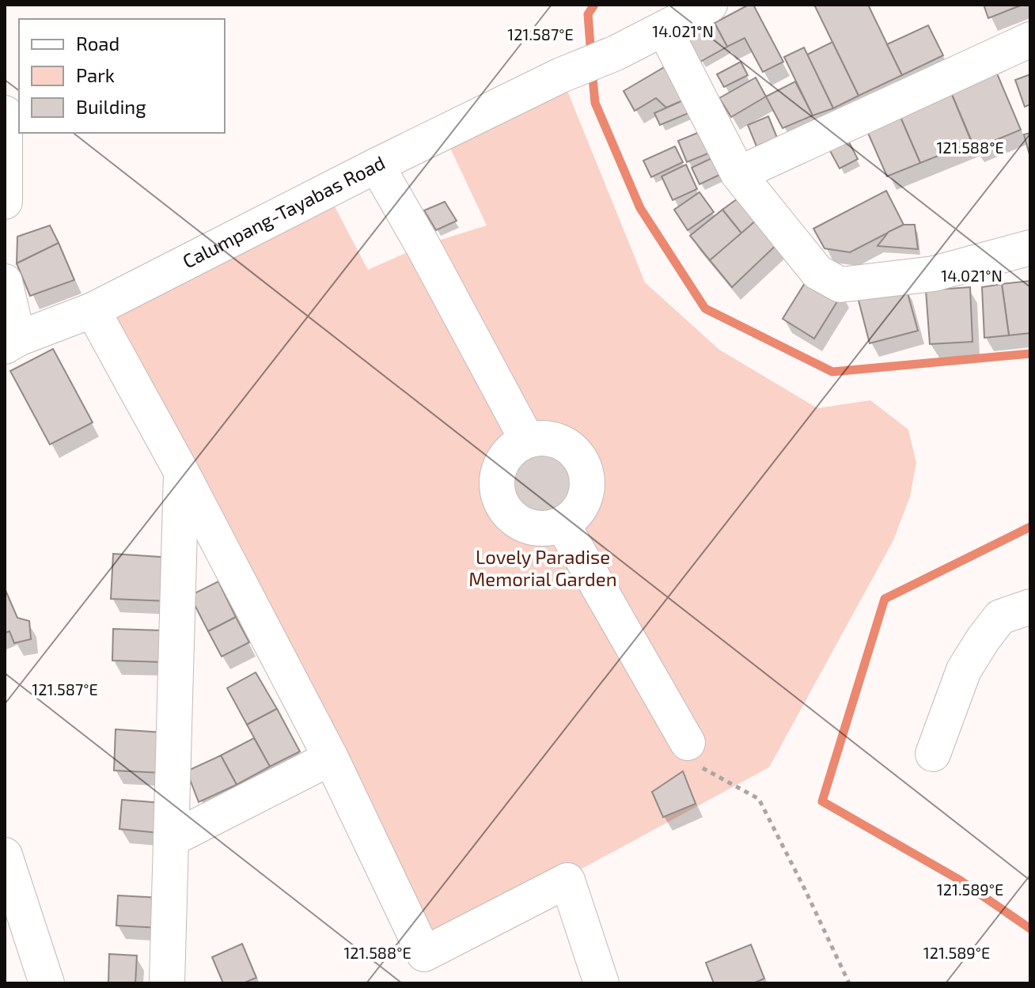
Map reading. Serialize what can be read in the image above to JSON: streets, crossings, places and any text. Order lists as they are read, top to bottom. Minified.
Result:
{"streets":{"street":["Calumpang-Tayabas Road"]},"parks":["Lovely Paradise Memorial Garden"],"legend":["Road","Park","Building"],"coordinates":["14.021°N","121.587°E","121.588°E","121.589°E"]}
